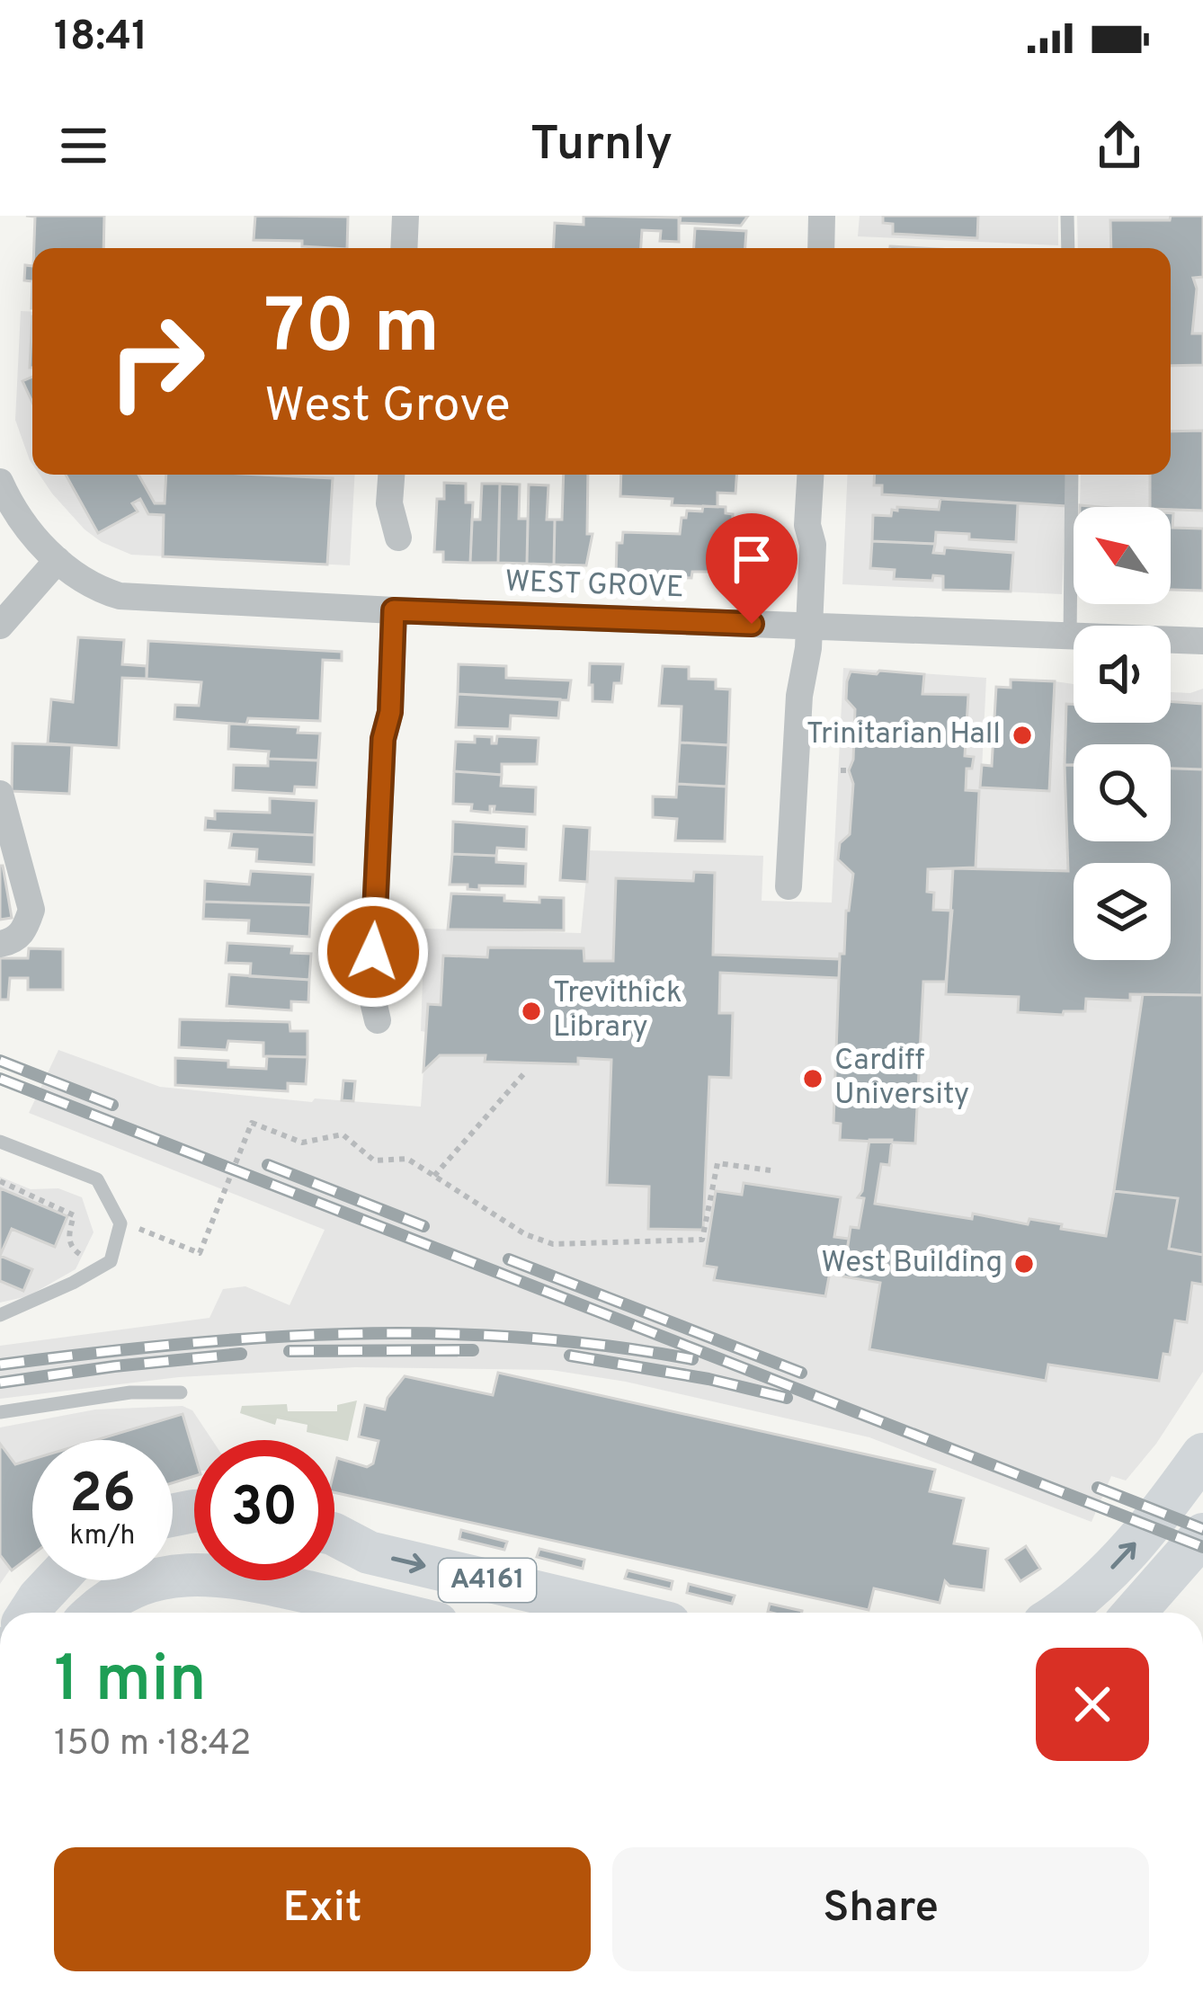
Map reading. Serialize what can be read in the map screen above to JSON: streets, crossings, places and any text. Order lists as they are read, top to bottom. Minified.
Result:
{"streets":{"main road":["A4161"],"street":["WEST GROVE"]},"places":["Trinitarian Hall","Trevithick Library","Cardiff University","West Building"],"north":"top left","page":{"status":"18:41","header":"Turnly","turn":["70 m","West Grove"],"speed":"26 km/h","limit":"30","heading":["1 min","150 m · 18:42"],"buttons":["Exit","Share"]}}
